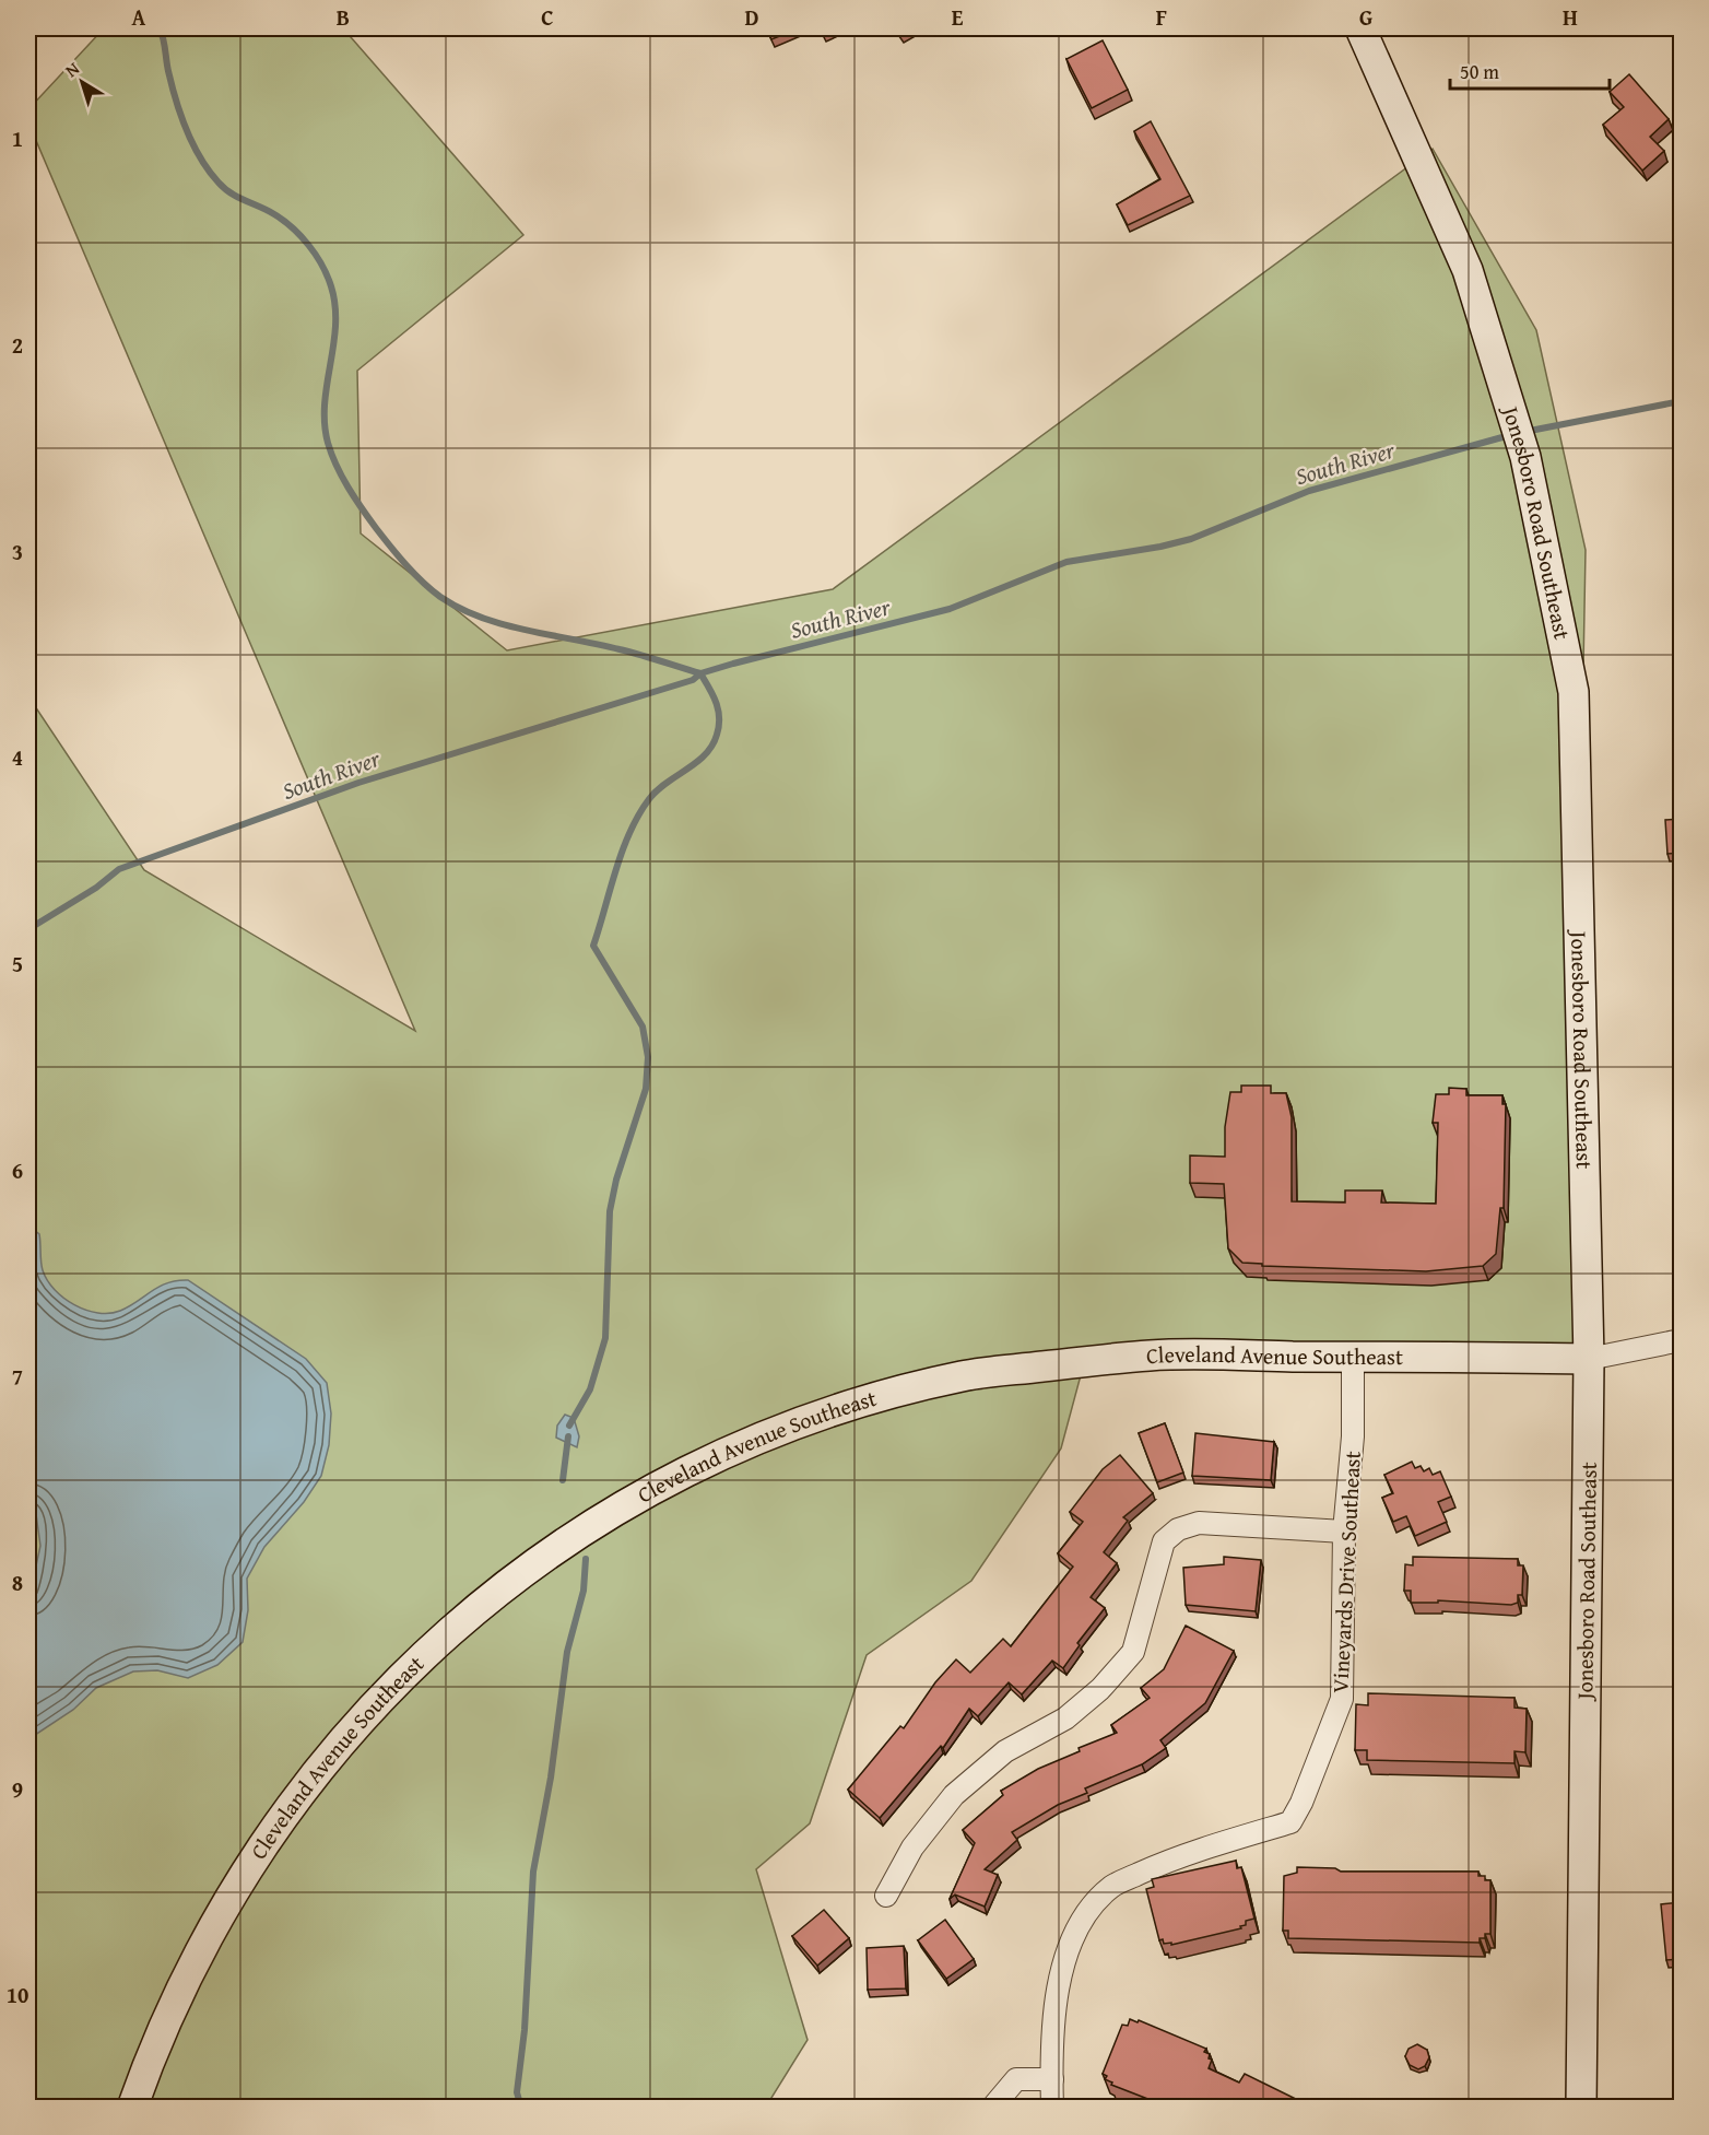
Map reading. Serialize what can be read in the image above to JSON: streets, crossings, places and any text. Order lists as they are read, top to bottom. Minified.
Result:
{"streets":{"main road":["Jonesboro Road Southeast","Cleveland Avenue Southeast"],"street":["Vineyards Drive Southeast"]},"crossings":[["Jonesboro Road Southeast","Cleveland Avenue Southeast"],["Cleveland Avenue Southeast","Vineyards Drive Southeast"]],"water":["South River"],"scale_bar":"50 m","north":"top left","grid":{"columns":["A","B","C","D","E","F","G","H"],"rows":["1","2","3","4","5","6","7","8","9","10"]}}
